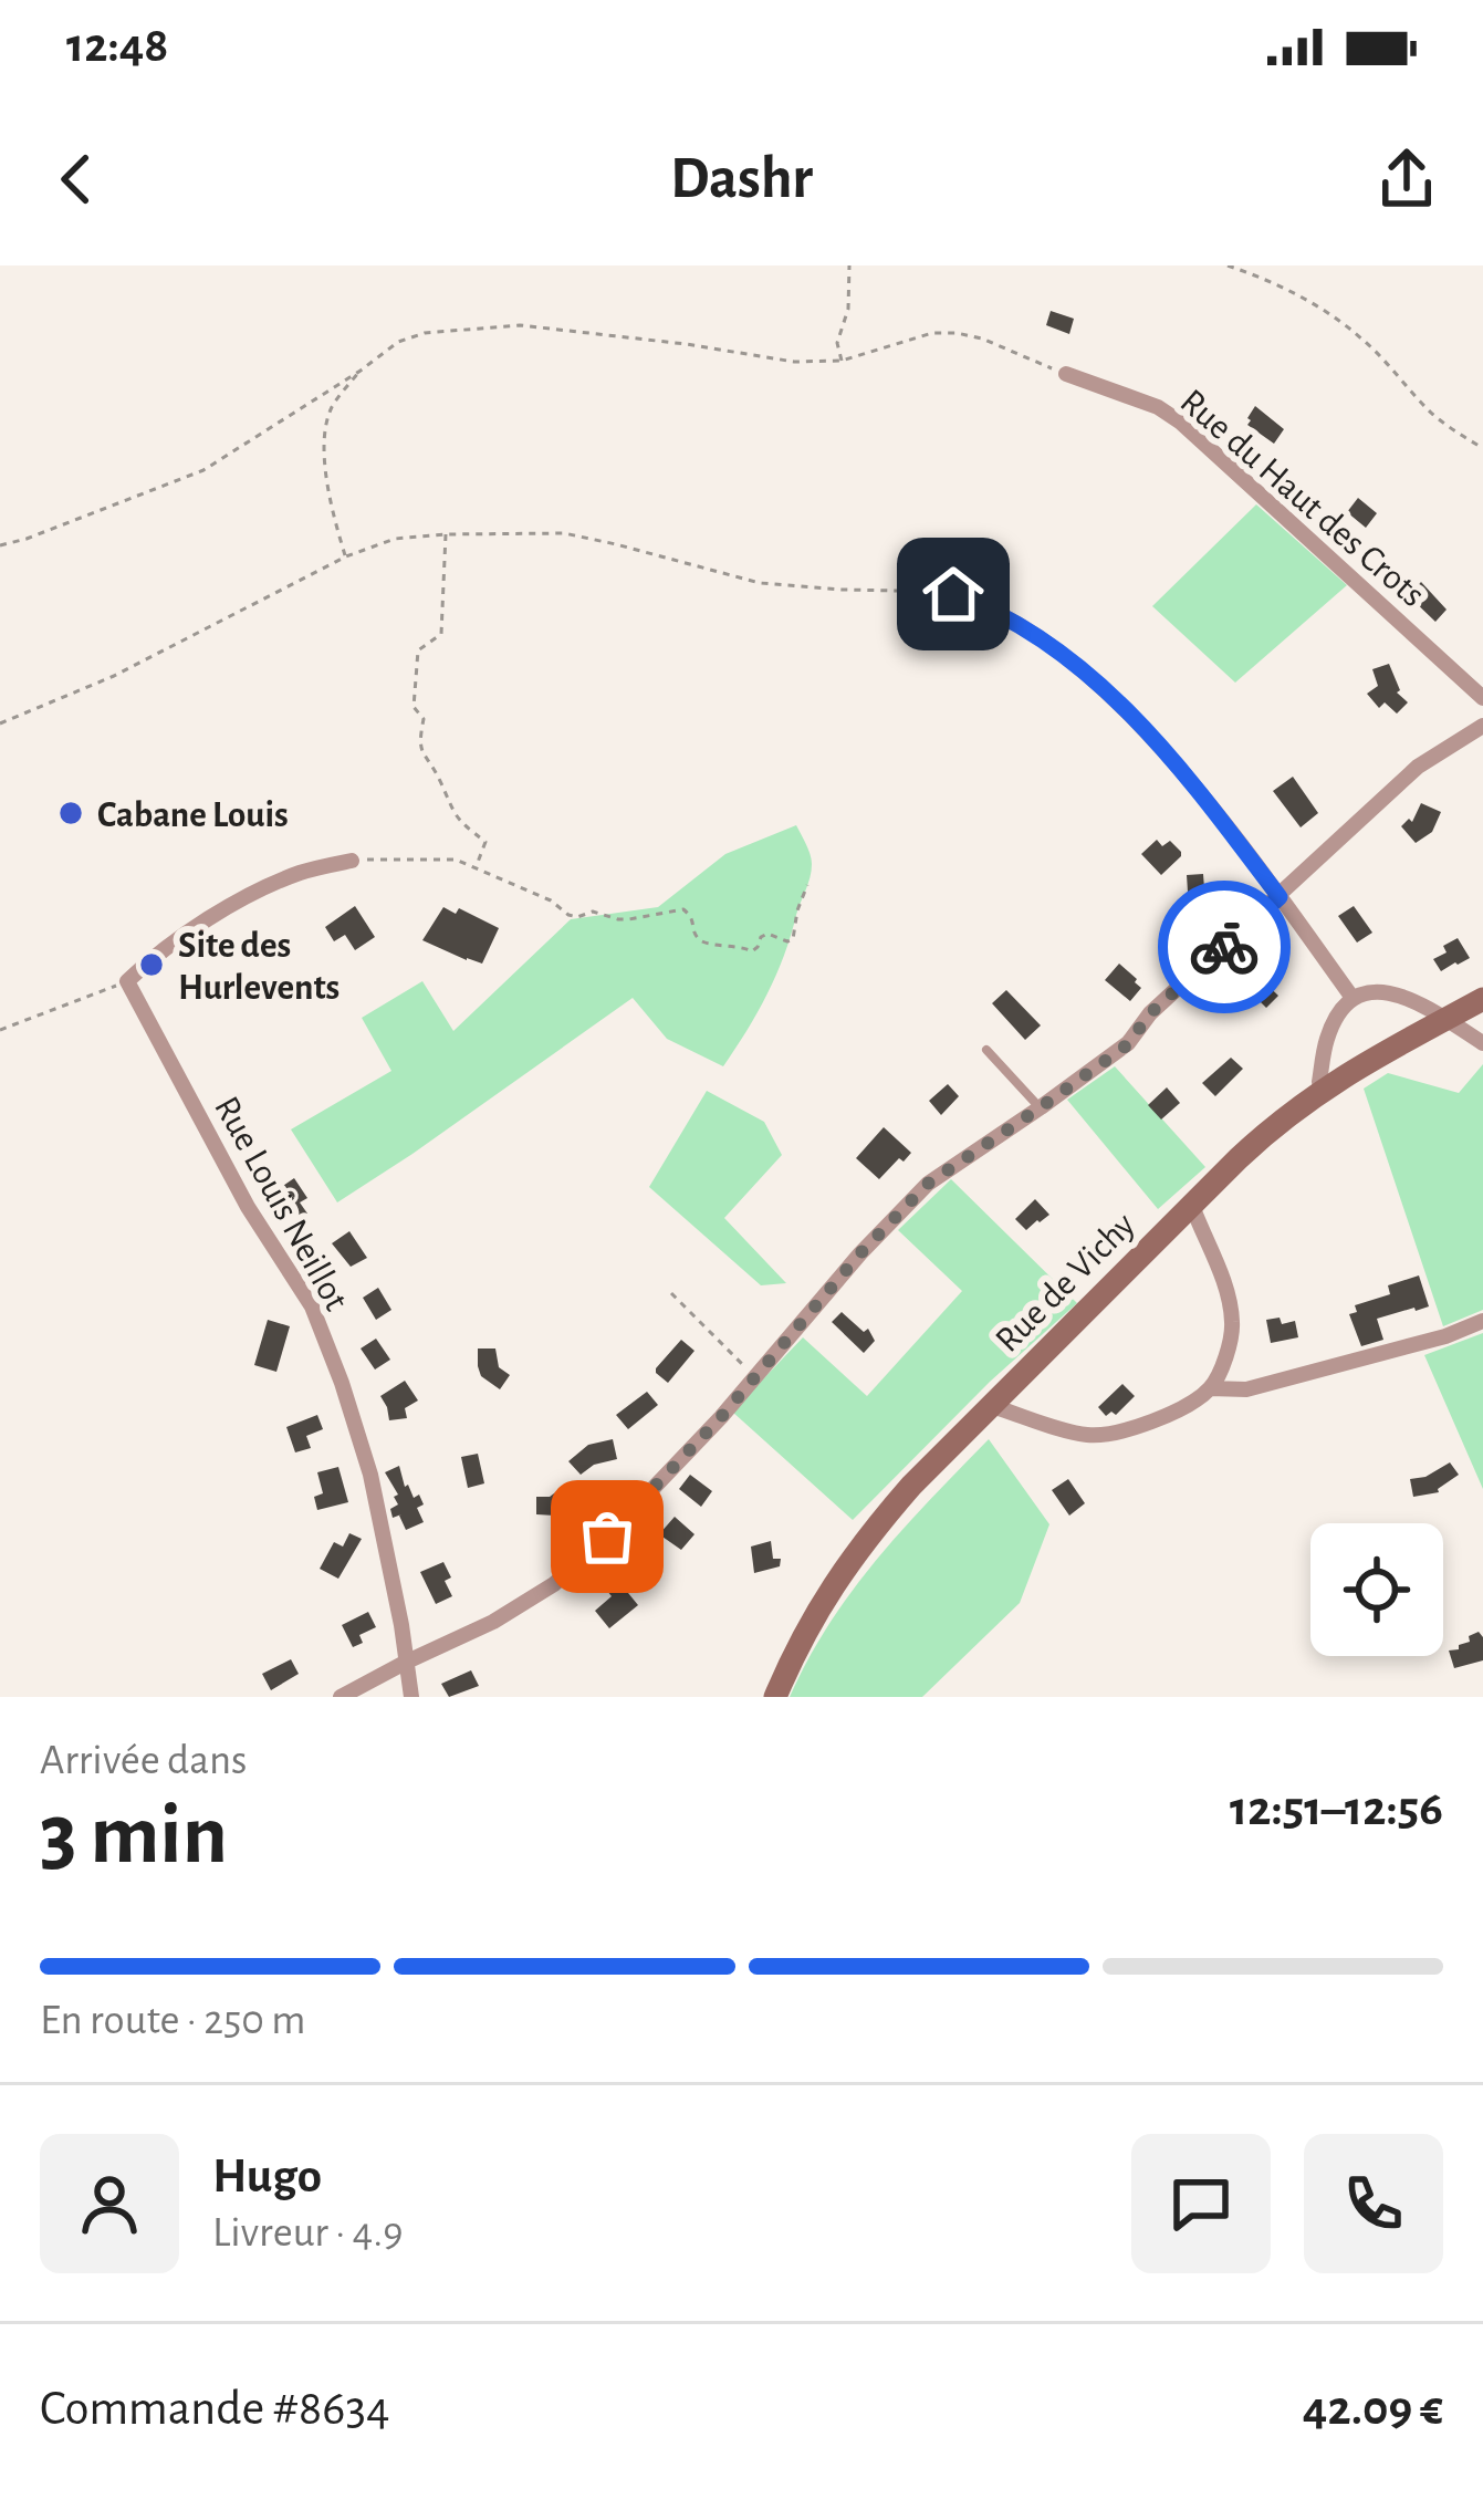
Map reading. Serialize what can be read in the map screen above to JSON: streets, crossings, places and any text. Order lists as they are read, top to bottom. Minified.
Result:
{"streets":{"street":["Rue du Haut des Crots","Rue Louis Neillot","Rue de Vichy"]},"places":["Cabane Louis","Site des Hurlevents"],"page":{"status":"12:48","header":"Dashr","heading":["3 min","Arrivée dans","12:51–12:56"],"panel":["Hugo","Livreur · 4.9","Commande #8634","42.09 €"],"bar":"En route · 250 m"}}
